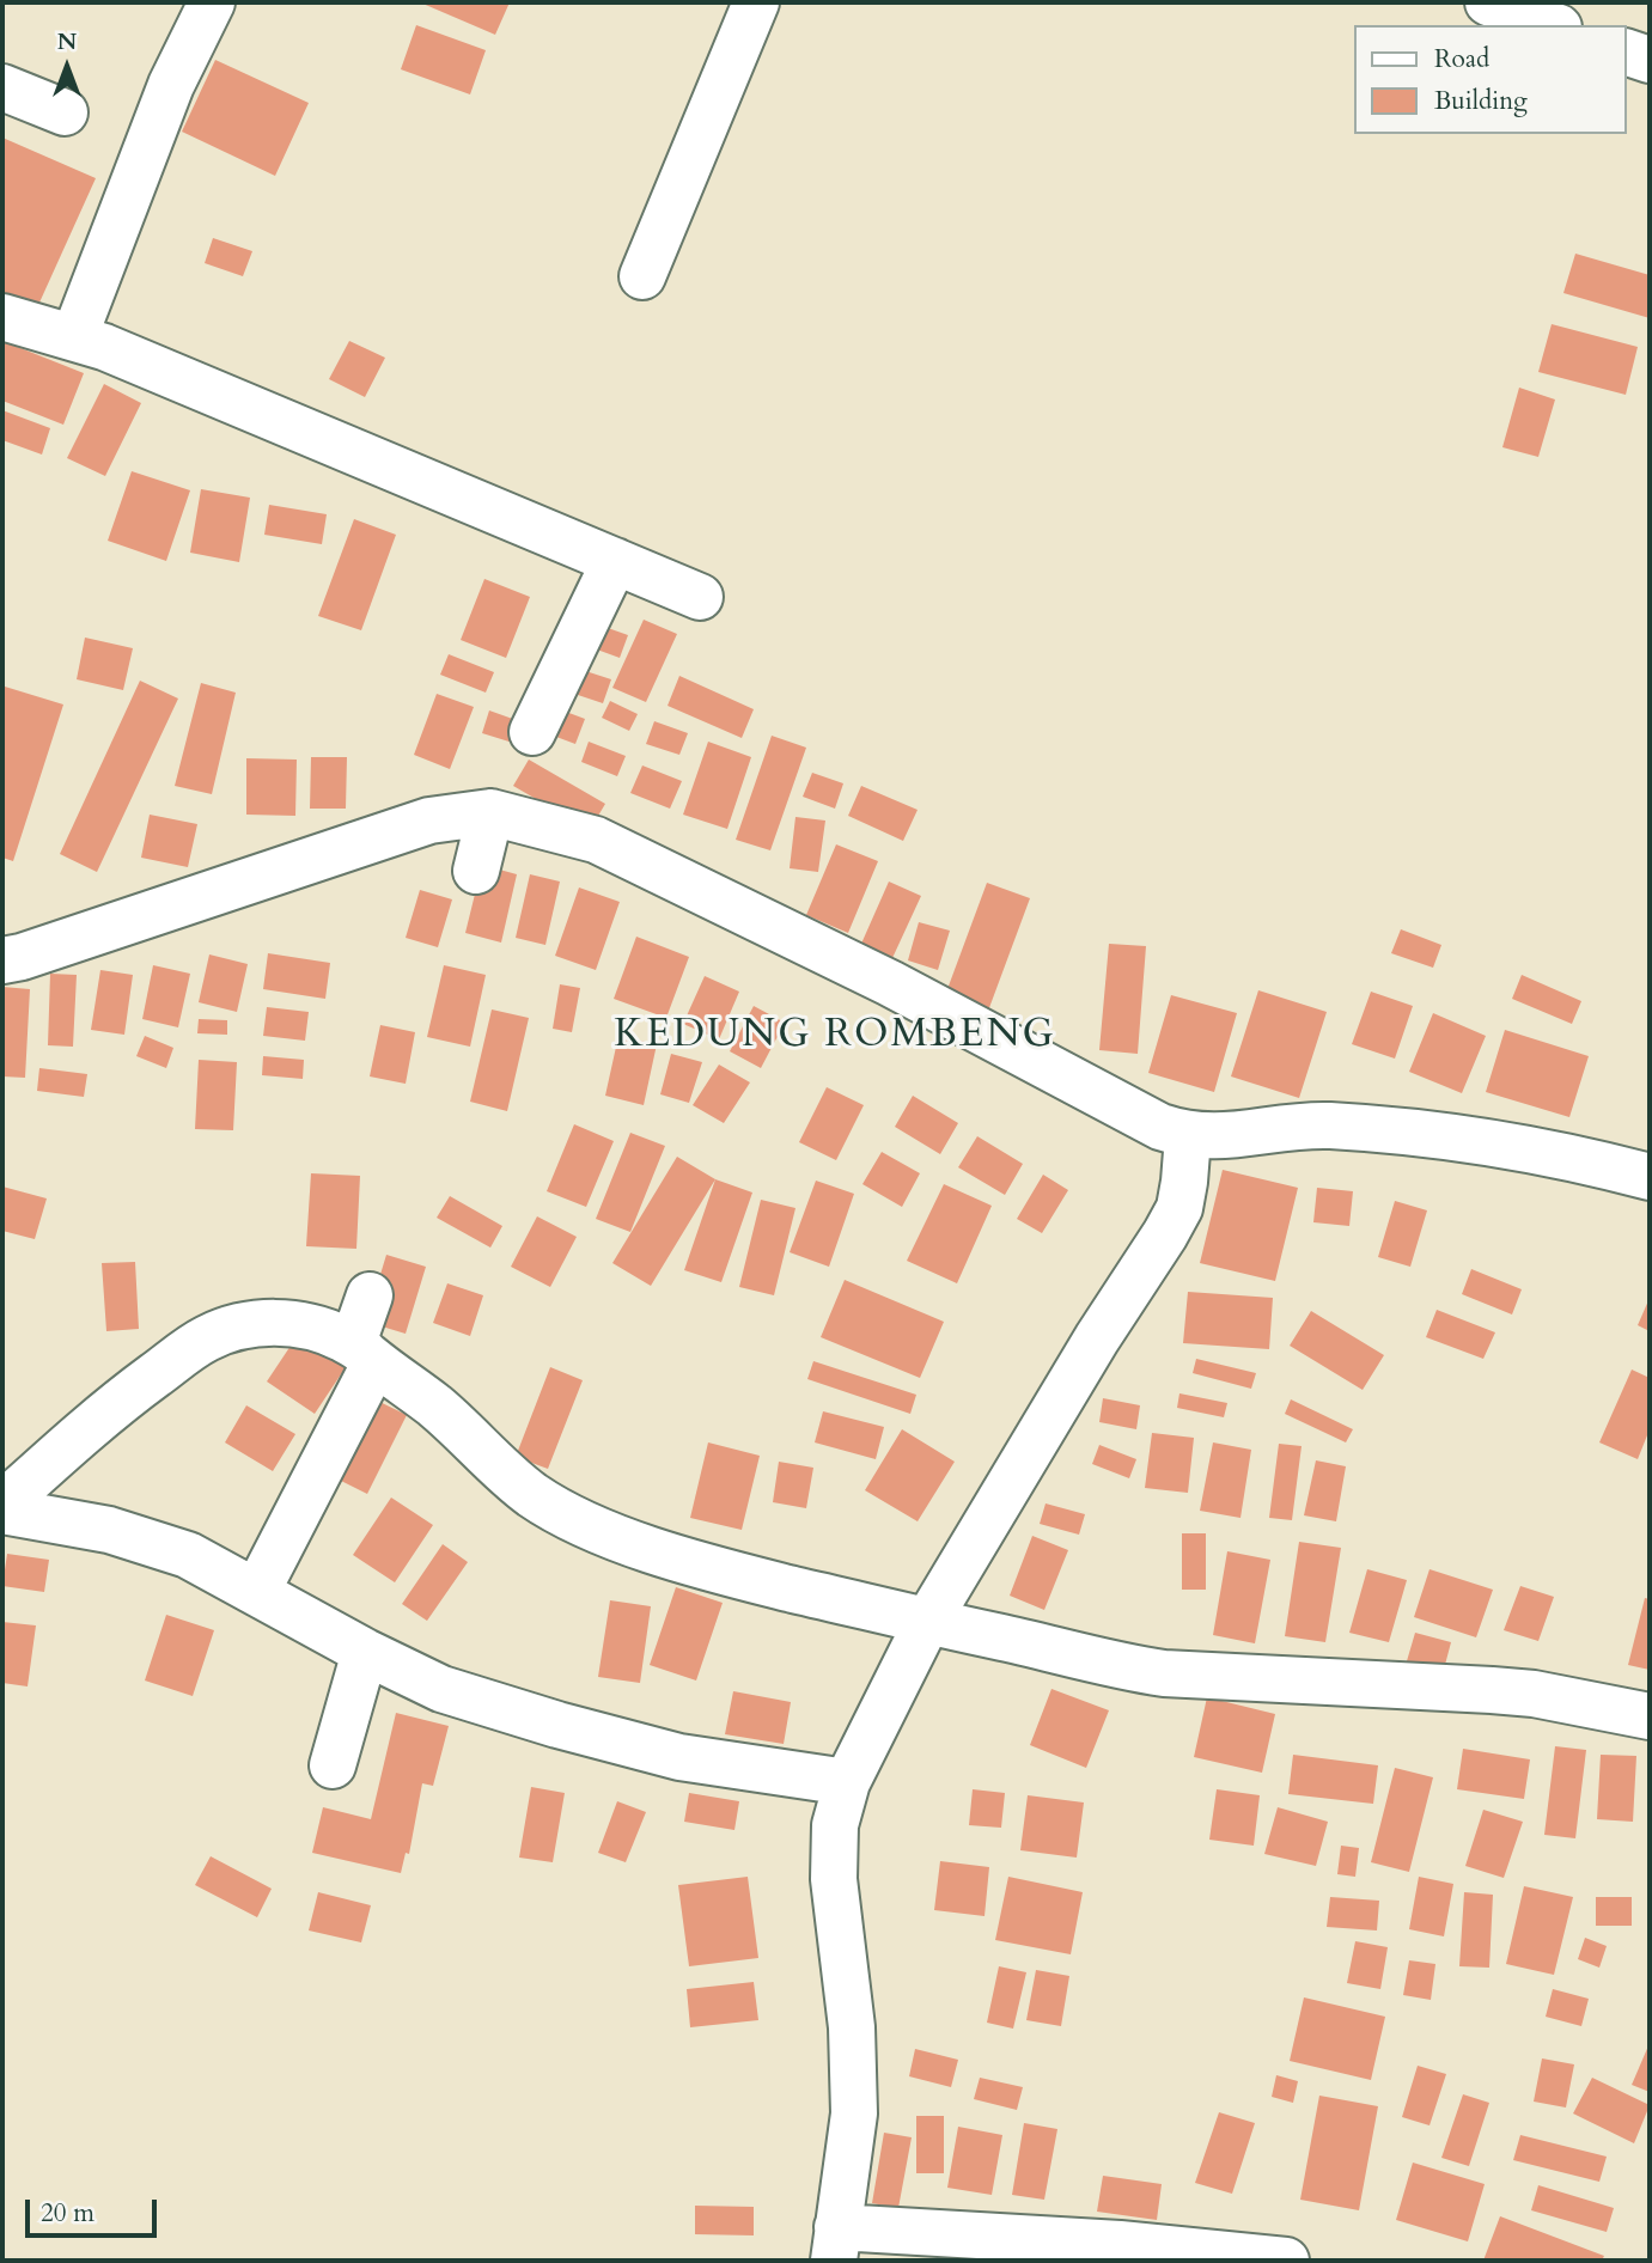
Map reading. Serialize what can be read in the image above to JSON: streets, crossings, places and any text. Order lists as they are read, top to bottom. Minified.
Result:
{"districts":["KEDUNG ROMBENG"],"legend":["Road","Building"],"scale_bar":"20 m","north":"top"}
